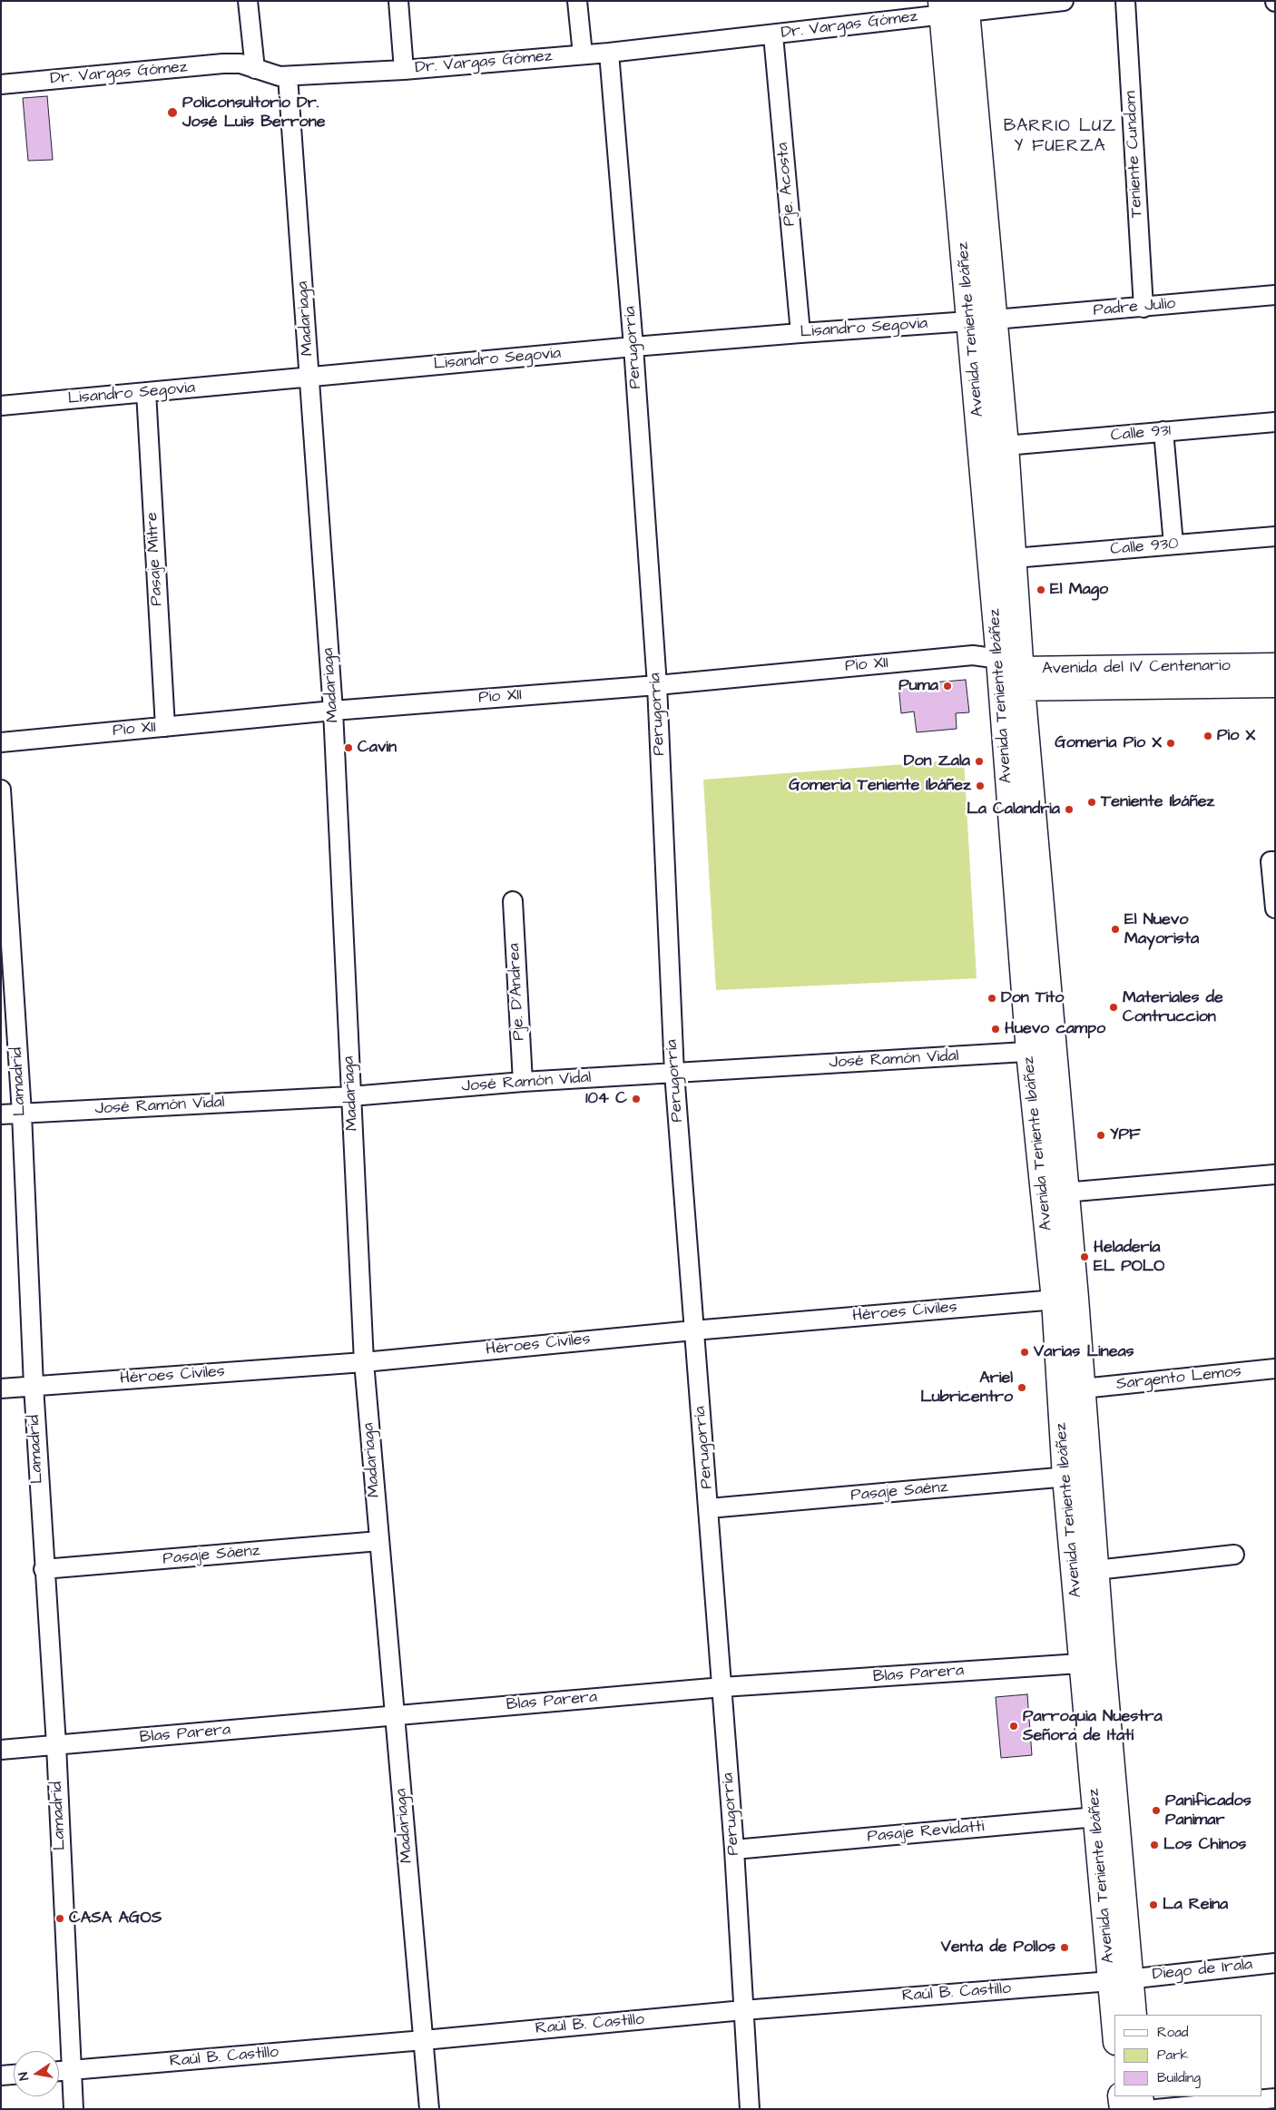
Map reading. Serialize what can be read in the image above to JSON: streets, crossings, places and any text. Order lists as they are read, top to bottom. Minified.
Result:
{"streets":{"main road":["Avenida Teniente Ibáñez","Avenida del IV Centenario"],"street":["Dr. Vargas Gómez","Teniente Cundom","Pje. Acosta","Padre Julio","Madariaga","Lisandro Segovia","Perugorría","Calle 931","Calle 930","Pasaje Mitre","Pio XII","Pje. D'Andrea","José Ramón Vidal","Lamadrid","Héroes Civiles","Sargento Lemos","Pasaje Saénz","Pasaje Sáenz","Blas Parera","Pasaje Revidatti","Diego de Irala","Raúl B. Castillo"]},"crossings":[["Dr. Vargas Gómez","Pje. Acosta"],["Dr. Vargas Gómez","Madariaga"],["Dr. Vargas Gómez","Avenida Teniente Ibáñez"],["Dr. Vargas Gómez","Perugorría"],["Teniente Cundom","Padre Julio"],["Pje. Acosta","Lisandro Segovia"],["Padre Julio","Lisandro Segovia"],["Padre Julio","Avenida Teniente Ibáñez"],["Madariaga","Lisandro Segovia"],["Madariaga","Pio XII"],["Madariaga","José Ramón Vidal"],["Madariaga","Héroes Civiles"],["Madariaga","Pasaje Sáenz"],["Madariaga","Blas Parera"],["Madariaga","Raúl B. Castillo"],["Lisandro Segovia","Avenida Teniente Ibáñez"],["Lisandro Segovia","Perugorría"],["Lisandro Segovia","Pasaje Mitre"],["Avenida Teniente Ibáñez","Calle 931"],["Avenida Teniente Ibáñez","Calle 930"],["Avenida Teniente Ibáñez","Pio XII"],["Avenida Teniente Ibáñez","Avenida del IV Centenario"],["Avenida Teniente Ibáñez","José Ramón Vidal"],["Avenida Teniente Ibáñez","Héroes Civiles"],["Avenida Teniente Ibáñez","Sargento Lemos"],["Avenida Teniente Ibáñez","Pasaje Saénz"],["Avenida Teniente Ibáñez","Blas Parera"],["Avenida Teniente Ibáñez","Pasaje Revidatti"],["Avenida Teniente Ibáñez","Diego de Irala"],["Avenida Teniente Ibáñez","Raúl B. Castillo"],["Perugorría","Pio XII"],["Perugorría","José Ramón Vidal"],["Perugorría","Héroes Civiles"],["Perugorría","Pasaje Saénz"],["Perugorría","Blas Parera"],["Perugorría","Pasaje Revidatti"],["Perugorría","Raúl B. Castillo"],["Pasaje Mitre","Pio XII"],["Pio XII","Avenida del IV Centenario"],["Pje. D'Andrea","José Ramón Vidal"],["José Ramón Vidal","Lamadrid"],["Lamadrid","Héroes Civiles"],["Lamadrid","Pasaje Sáenz"],["Lamadrid","Blas Parera"],["Lamadrid","Raúl B. Castillo"],["Diego de Irala","Raúl B. Castillo"]],"districts":["BARRIO LUZ Y FUERZA"],"places":["Policonsultorio Dr. José Luis Berrone","El Mago","Puma","Pio X","Gomeria Pio X","Cavin","Don Zala","Gomeria Teniente Ibáñez","Teniente Ibáñez","La Calandria","El Nuevo Mayorista","Don Tito","Materiales de Contruccion","Huevo campo","104 C","YPF","Heladería EL POLO","Varias Lineas","Ariel Lubricentro","Parroquia Nuestra Señora de Itatí","Panificados Panimar","Los Chinos","La Reina","CASA AGOS","Venta de Pollos"],"legend":["Road","Park","Building"],"north":"left"}
